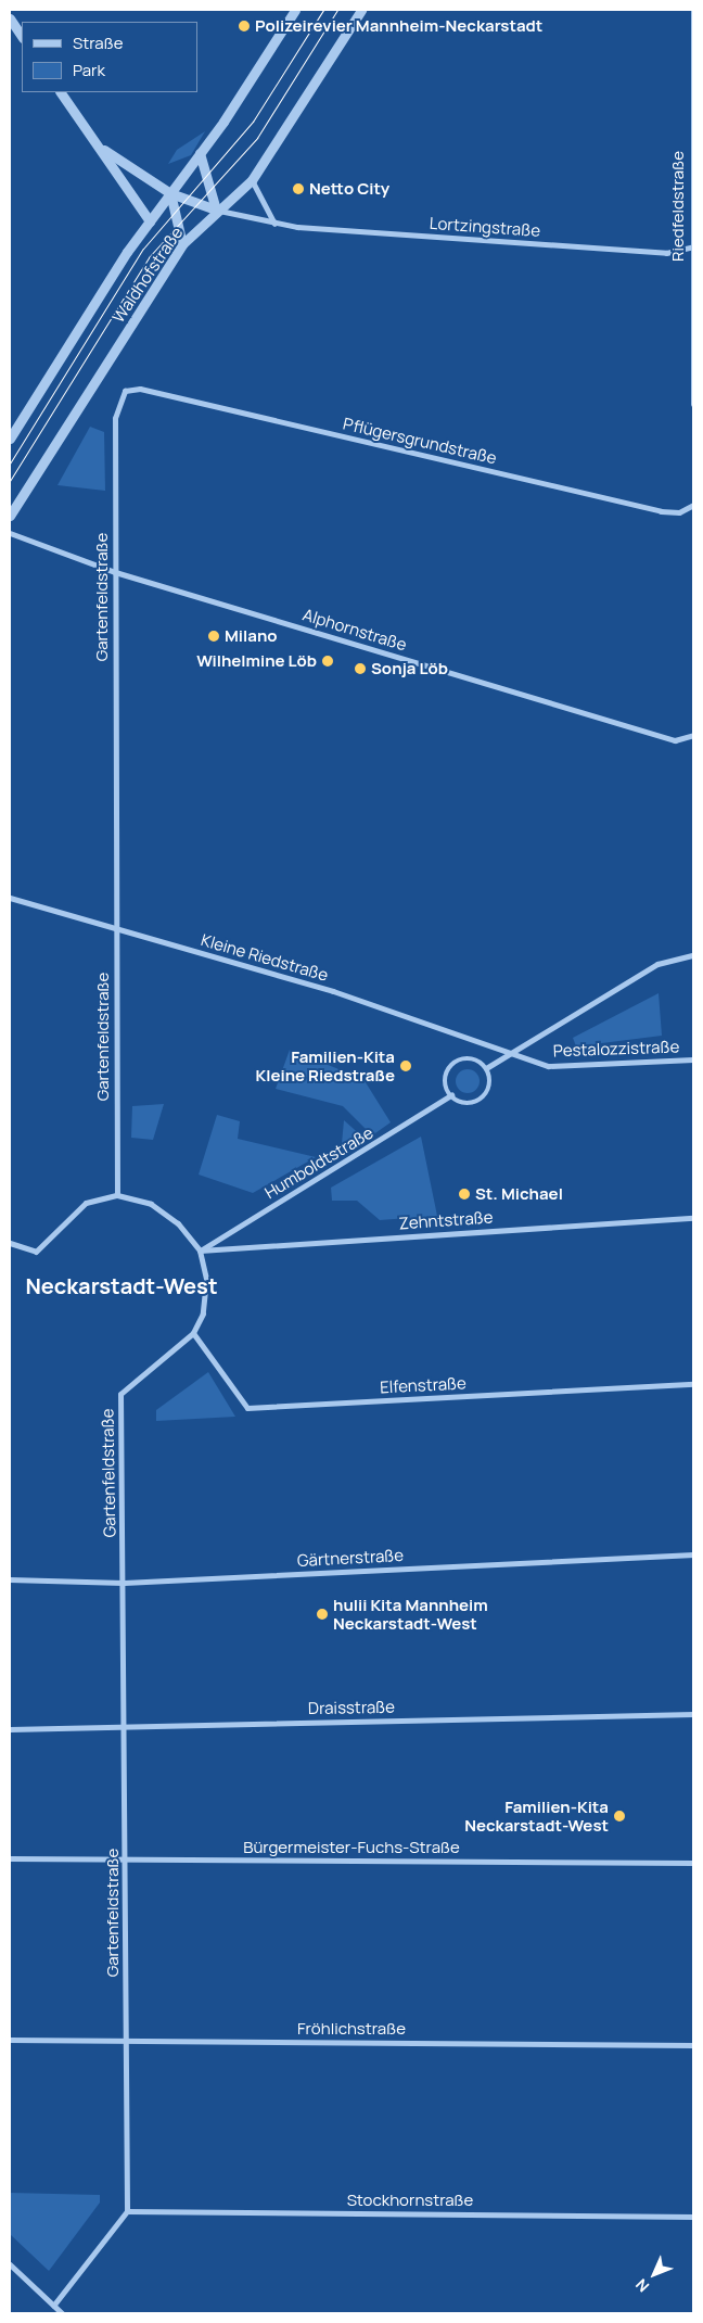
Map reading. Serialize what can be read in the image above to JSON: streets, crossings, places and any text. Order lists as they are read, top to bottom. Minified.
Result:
{"streets":{"street":["Riedfeldstraße","Lortzingstraße","Waldhofstraße","Pflügersgrundstraße","Gartenfeldstraße","Alphornstraße","Kleine Riedstraße","Pestalozzistraße","Humboldtstraße","Zehntstraße","Elfenstraße","Gärtnerstraße","Draisstraße","Bürgermeister-Fuchs-Straße","Fröhlichstraße","Stockhornstraße"]},"crossings":[["Riedfeldstraße","Lortzingstraße"],["Lortzingstraße","Waldhofstraße"],["Pflügersgrundstraße","Gartenfeldstraße"],["Gartenfeldstraße","Alphornstraße"],["Gartenfeldstraße","Kleine Riedstraße"],["Gartenfeldstraße","Humboldtstraße"],["Gartenfeldstraße","Zehntstraße"],["Gartenfeldstraße","Elfenstraße"],["Gartenfeldstraße","Gärtnerstraße"],["Gartenfeldstraße","Draisstraße"],["Gartenfeldstraße","Bürgermeister-Fuchs-Straße"],["Gartenfeldstraße","Fröhlichstraße"],["Gartenfeldstraße","Stockhornstraße"],["Kleine Riedstraße","Pestalozzistraße"],["Humboldtstraße","Zehntstraße"]],"districts":["Neckarstadt-West"],"places":["Polizeirevier Mannheim-Neckarstadt","Netto City","Milano","Wilhelmine Löb","Sonja Löb","Familien-Kita Kleine Riedstraße","St. Michael","hulii Kita Mannheim Neckarstadt-West","Familien-Kita Neckarstadt-West"],"legend":["Straße","Park"],"north":"bottom left"}
